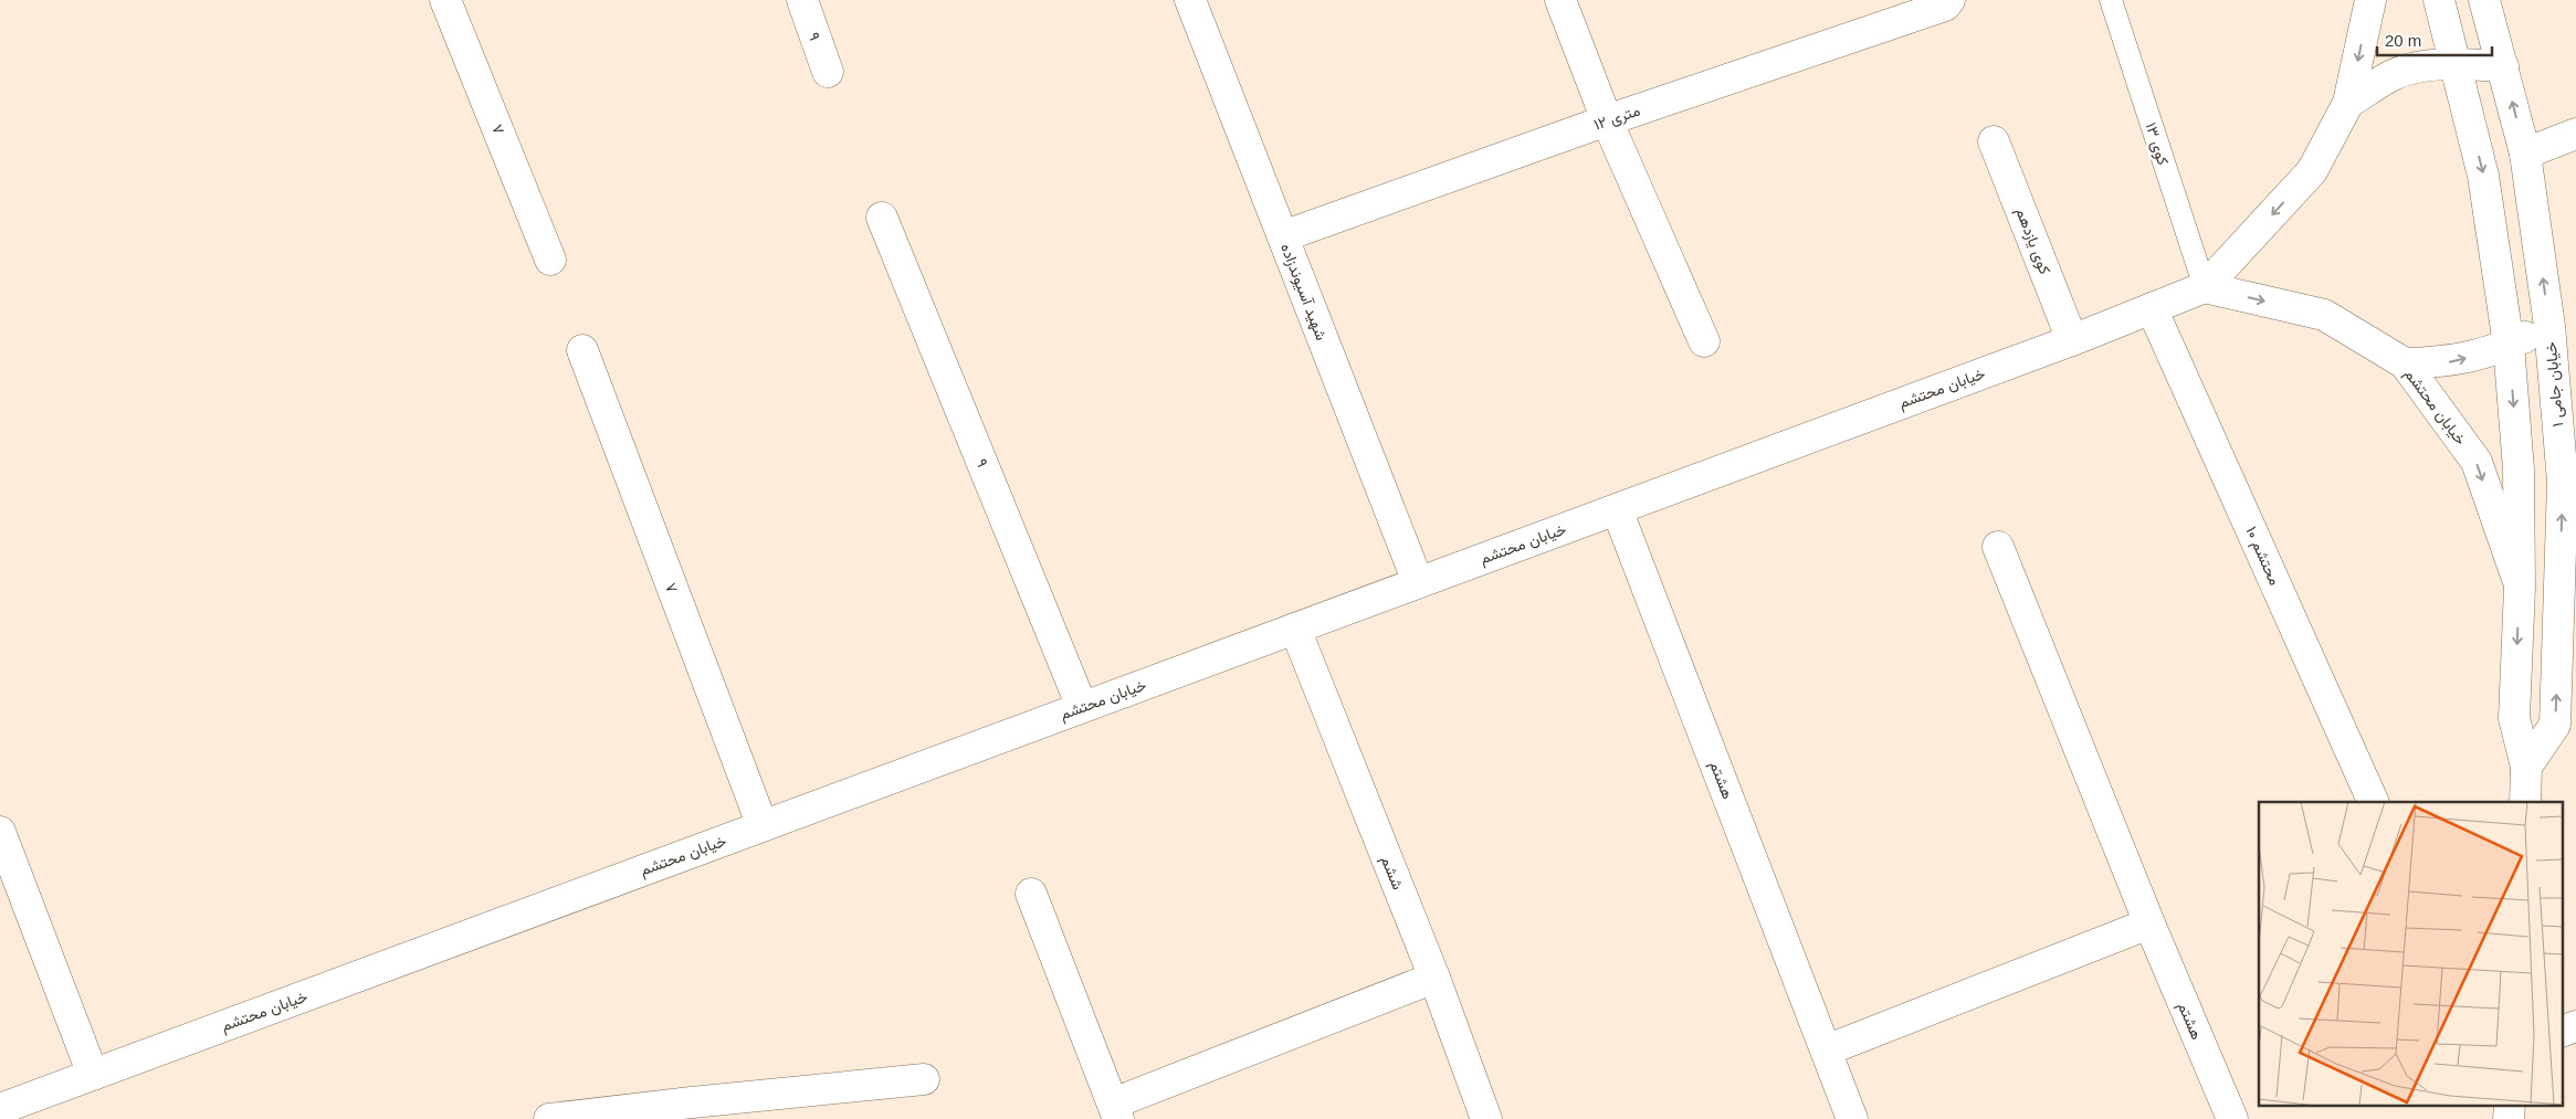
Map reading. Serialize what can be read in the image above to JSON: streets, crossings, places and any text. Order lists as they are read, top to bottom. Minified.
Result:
{"streets":{"street":["۹","۱۲ متری","۷","کوی یازدهم","شهید آسیوندزاده","خیابان جامی ۱","خیابان محتشم","محتشم ۱۰","هشتم","ششم"],"lane":["کوی ۱۳"]},"crossings":[["۹","خیابان محتشم"],["۱۲ متری","شهید آسیوندزاده"],["۷","خیابان محتشم"],["کوی ۱۳","خیابان محتشم"],["کوی یازدهم","خیابان محتشم"],["شهید آسیوندزاده","خیابان محتشم"],["خیابان محتشم","محتشم ۱۰"],["خیابان محتشم","هشتم"],["خیابان محتشم","ششم"]],"scale_bar":"20 m"}
